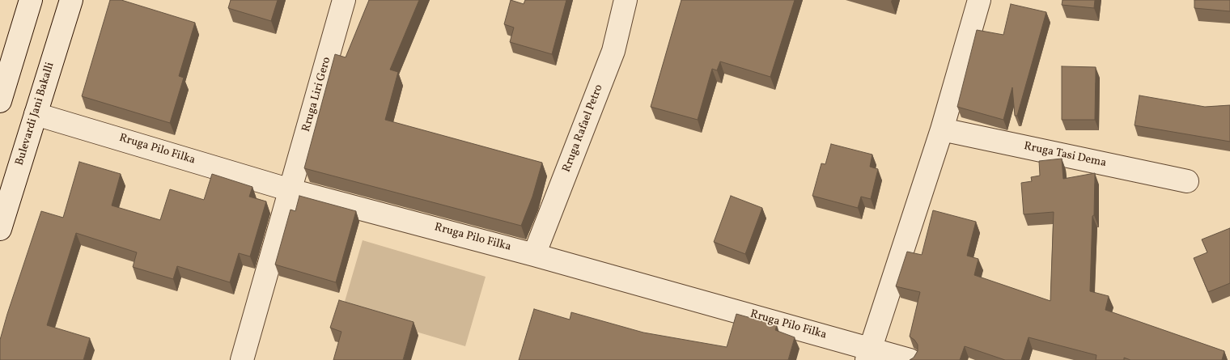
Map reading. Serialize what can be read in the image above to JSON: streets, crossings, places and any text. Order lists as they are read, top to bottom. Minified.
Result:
{"streets":{"street":["Rruga Liri Gero","Bulevardi Jani Bakalli","Rruga Rafael Petro","Rruga Pilo Filka","Rruga Tasi Dema"]},"crossings":[["Rruga Liri Gero","Rruga Pilo Filka"],["Bulevardi Jani Bakalli","Rruga Pilo Filka"],["Rruga Rafael Petro","Rruga Pilo Filka"]]}
